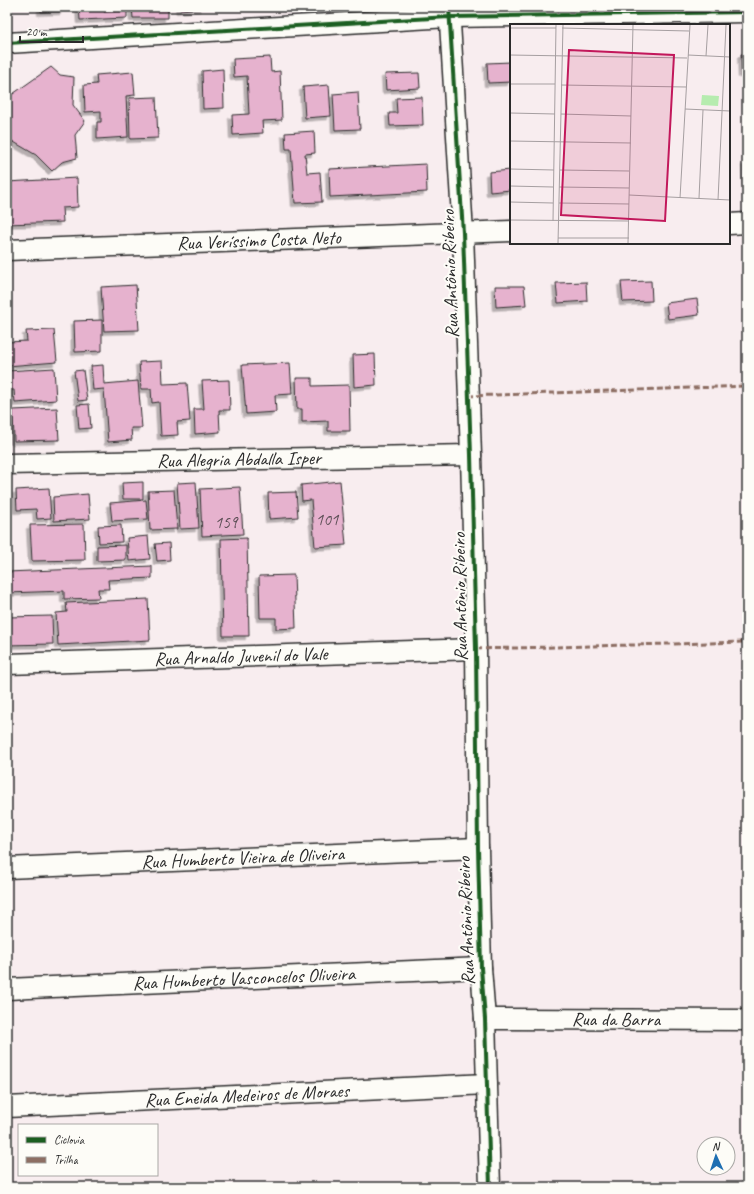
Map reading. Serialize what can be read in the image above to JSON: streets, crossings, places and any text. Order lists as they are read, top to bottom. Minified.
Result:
{"streets":{"street":["Rua Veríssimo Costa Neto","Rua Antônio Ribeiro","Rua Alegria Abdalla Isper","Rua Arnaldo Juvenil do Vale","Rua Humberto Vieira de Oliveira","Rua Humberto Vasconcelos Oliveira","Rua da Barra","Rua Eneida Medeiros de Moraes"]},"crossings":[["Rua Veríssimo Costa Neto","Rua Antônio Ribeiro"],["Rua Antônio Ribeiro","Rua Alegria Abdalla Isper"],["Rua Antônio Ribeiro","Rua Arnaldo Juvenil do Vale"],["Rua Antônio Ribeiro","Rua Humberto Vieira de Oliveira"],["Rua Antônio Ribeiro","Rua Humberto Vasconcelos Oliveira"],["Rua Antônio Ribeiro","Rua da Barra"],["Rua Antônio Ribeiro","Rua Eneida Medeiros de Moraes"]],"house_numbers":["101","159"],"legend":["Ciclovia","Trilha"],"scale_bar":"20 m","north":"top"}
